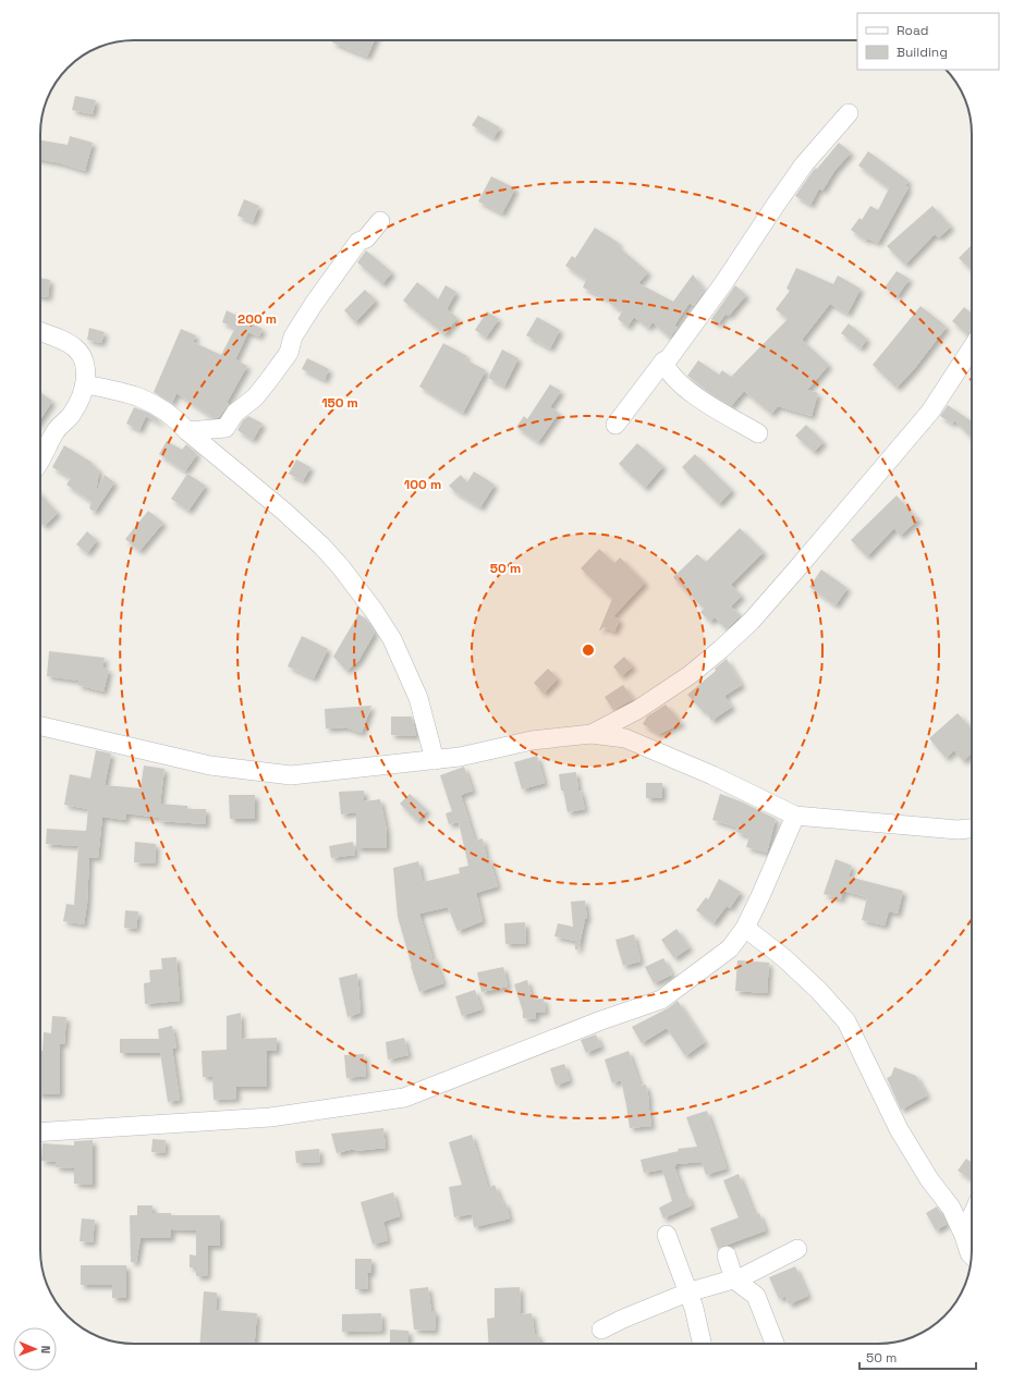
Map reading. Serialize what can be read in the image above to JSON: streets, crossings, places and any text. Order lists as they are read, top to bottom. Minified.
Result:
{"legend":["Road","Building"],"scale_bar":"50 m","north":"right","rings":["200 m","150 m","100 m","50 m"]}
